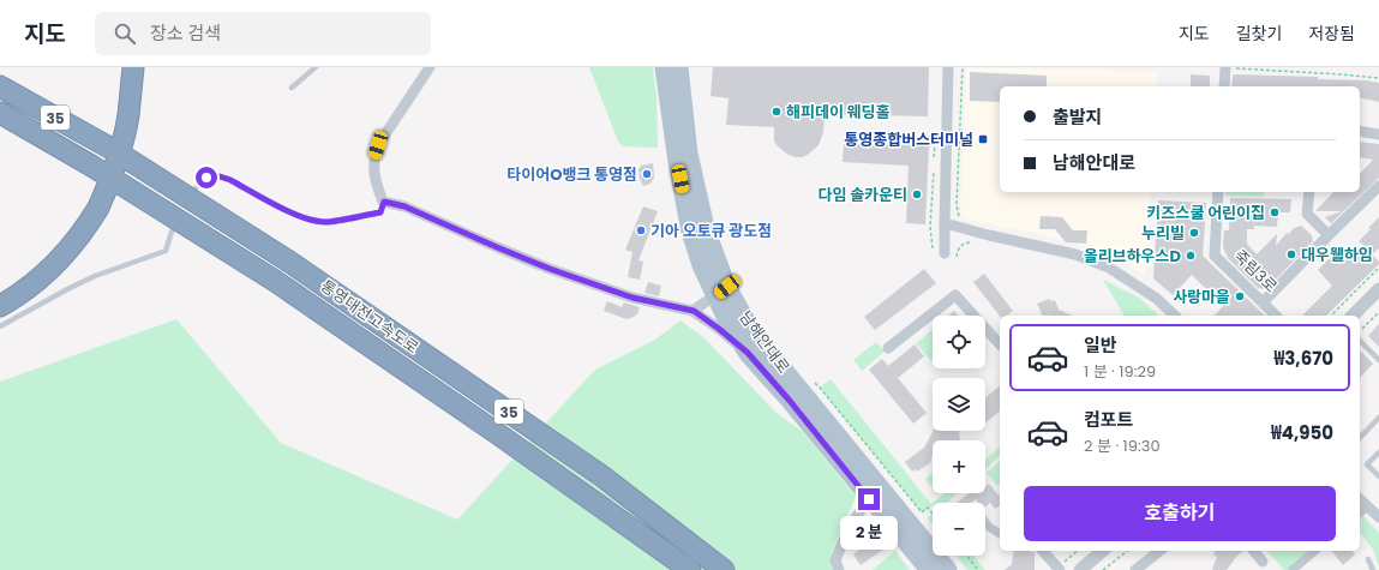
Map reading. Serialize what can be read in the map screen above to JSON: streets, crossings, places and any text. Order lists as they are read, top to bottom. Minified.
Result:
{"streets":{"highway":["35","통영대전고속도로"],"main road":["남해안대로"],"street":["죽림3로"]},"places":{"other":["해피데이 웨딩홀","타이어O뱅크 통영점","다임 솔카운티","키즈스쿨 어린이집","기아 오토큐 광도점","누리빌","대우웰하임","올리브하우스D","사랑마을"],"transit":["통영종합버스터미널"]},"page":{"header":"지도","search":"장소 검색","nav":["지도","길찾기","저장됨"],"banner":["출발지","남해안대로"],"map_buttons":["+","−"],"list":[{"name":"일반","note":"1 분 · 19:29","value":"₩3,670"},{"name":"컴포트","note":"2 분 · 19:30","value":"₩4,950"}],"buttons":"호출하기","bubble":"2 분"}}
